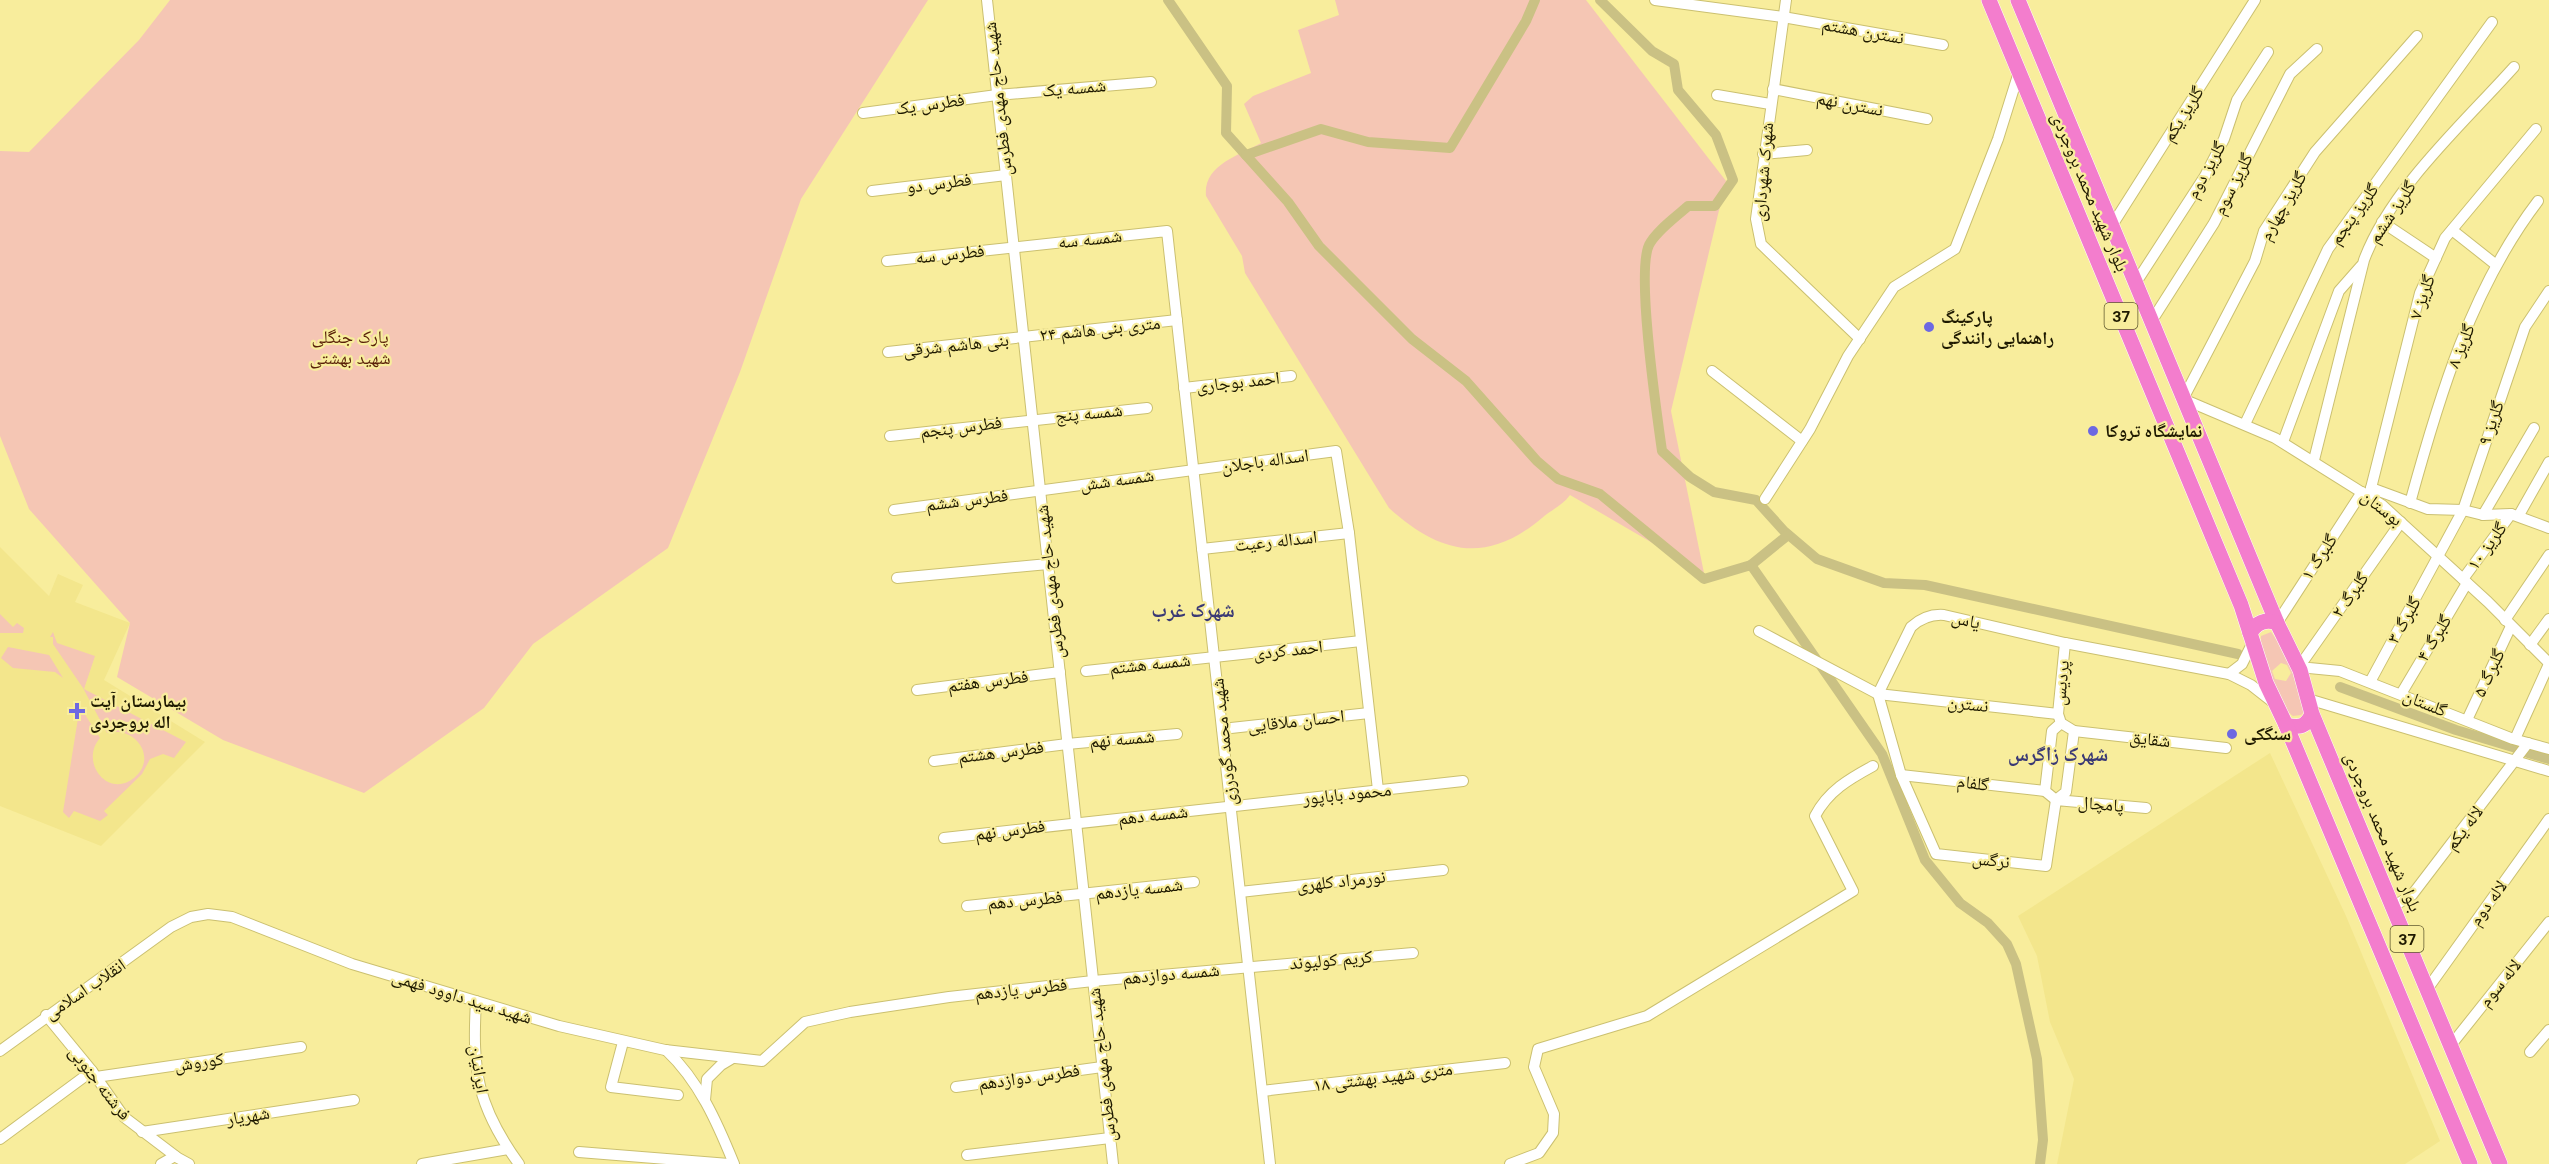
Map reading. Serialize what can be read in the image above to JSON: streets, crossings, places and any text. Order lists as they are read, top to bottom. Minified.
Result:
{"streets":{"highway":["بلوار شهید محمد بروجردی","37"],"street":["نسترن هشتم","شمسه یک","شهید حاج مهدی فطرس","فطرس یک","نسترن نهم","گلریز یکم","گلریز دوم","شهرک شهرداری","فطرس دو","گلریز سوم","گلریز چهارم","گلریز ششم","گلریز پنجم","شمسه سه","فطرس سه","گلریز ۷","۲۴ متری بنی هاشم","بنی هاشم شرقی","گلریز ۸","احمد بوجاری","شمسه پنج","گلریز ۹","فطرس پنجم","اسداله باجلان","شمسه شش","فطرس ششم","بوستان","اسداله رعیت","گلریز ۱۰","گلبرگ ۱","گلبرگ ۲","یاس","گلبرگ ۳","گلبرگ ۴","احمد کردی","شمسه هشتم","گلبرگ ۵","فطرس هفتم","پردیس","گلستان","نسترن","احسان ملاقایی","شمسه نهم","شقایق","شهید محمد گودرزی","فطرس هشتم","گلفام","محمود باباپور","پامچال","شمسه دهم","لاله یکم","فطرس نهم","نرگس","نورمراد کلهری","شمسه یازدهم","فطرس دهم","لاله دوم","کریم کولیوند","شمسه دوازدهم","لاله سوم","انقلاب اسلامی","فطرس یازدهم","شهید سید داوود فهمی","کوروش","ایرانیان","فطرس دوازدهم","۱۸ متری شهید بهشتی","فرشته جنوبی","شهریار"]},"crossings":[["نسترن هشتم","شهرک شهرداری"],["شمسه یک","شهید حاج مهدی فطرس"],["شمسه یک","فطرس یک"],["شهید حاج مهدی فطرس","فطرس یک"],["شهید حاج مهدی فطرس","فطرس دو"],["شهید حاج مهدی فطرس","شمسه سه"],["شهید حاج مهدی فطرس","فطرس سه"],["شهید حاج مهدی فطرس","۲۴ متری بنی هاشم"],["شهید حاج مهدی فطرس","بنی هاشم شرقی"],["شهید حاج مهدی فطرس","شمسه پنج"],["شهید حاج مهدی فطرس","فطرس پنجم"],["شهید حاج مهدی فطرس","شمسه شش"],["شهید حاج مهدی فطرس","فطرس ششم"],["شهید حاج مهدی فطرس","فطرس هفتم"],["شهید حاج مهدی فطرس","شمسه نهم"],["شهید حاج مهدی فطرس","فطرس هشتم"],["شهید حاج مهدی فطرس","شمسه دهم"],["شهید حاج مهدی فطرس","فطرس نهم"],["شهید حاج مهدی فطرس","شمسه یازدهم"],["شهید حاج مهدی فطرس","فطرس دهم"],["شهید حاج مهدی فطرس","شمسه دوازدهم"],["شهید حاج مهدی فطرس","فطرس یازدهم"],["شهید حاج مهدی فطرس","فطرس دوازدهم"],["نسترن نهم","شهرک شهرداری"],["گلریز یکم","بلوار شهید محمد بروجردی"],["گلریز دوم","بلوار شهید محمد بروجردی"],["گلریز سوم","بلوار شهید محمد بروجردی"],["بلوار شهید محمد بروجردی","گلریز چهارم"],["بلوار شهید محمد بروجردی","37"],["بلوار شهید محمد بروجردی","بوستان"],["بلوار شهید محمد بروجردی","گلبرگ ۱"],["بلوار شهید محمد بروجردی","گلستان"],["بلوار شهید محمد بروجردی","لاله یکم"],["بلوار شهید محمد بروجردی","لاله دوم"],["بلوار شهید محمد بروجردی","لاله سوم"],["گلریز چهارم","بوستان"],["گلریز ششم","بوستان"],["گلریز پنجم","بوستان"],["شمسه سه","فطرس سه"],["شمسه سه","شهید محمد گودرزی"],["گلریز ۷","بوستان"],["گلریز ۷","گلبرگ ۱"],["37","گلبرگ ۱"],["37","گلبرگ ۲"],["37","یاس"],["37","گلستان"],["۲۴ متری بنی هاشم","بنی هاشم شرقی"],["۲۴ متری بنی هاشم","شهید محمد گودرزی"],["احمد بوجاری","شهید محمد گودرزی"],["شمسه پنج","فطرس پنجم"],["گلریز ۹","بوستان"],["گلریز ۹","گلبرگ ۳"],["اسداله باجلان","شمسه شش"],["اسداله باجلان","اسداله رعیت"],["اسداله باجلان","شهید محمد گودرزی"],["شمسه شش","فطرس ششم"],["شمسه شش","شهید محمد گودرزی"],["بوستان","گلریز ۱۰"],["بوستان","گلبرگ ۱"],["بوستان","گلبرگ ۲"],["بوستان","گلبرگ ۳"],["بوستان","گلبرگ ۴"],["بوستان","گلبرگ ۵"],["اسداله رعیت","شهید محمد گودرزی"],["گلریز ۱۰","گلبرگ ۴"],["گلبرگ ۲","گلستان"],["یاس","پردیس"],["یاس","نسترن"],["گلبرگ ۳","گلستان"],["گلبرگ ۴","گلستان"],["احمد کردی","شمسه هشتم"],["احمد کردی","شهید محمد گودرزی"],["شمسه هشتم","شهید محمد گودرزی"],["گلبرگ ۵","گلستان"],["پردیس","نسترن"],["پردیس","شقایق"],["پردیس","گلفام"],["پردیس","پامچال"],["پردیس","نرگس"],["گلستان","لاله یکم"],["احسان ملاقایی","شهید محمد گودرزی"],["شمسه نهم","فطرس هشتم"],["شهید محمد گودرزی","محمود باباپور"],["شهید محمد گودرزی","شمسه دهم"],["شهید محمد گودرزی","نورمراد کلهری"],["شهید محمد گودرزی","کریم کولیوند"],["شهید محمد گودرزی","شمسه دوازدهم"],["شهید محمد گودرزی","۱۸ متری شهید بهشتی"],["گلفام","نرگس"],["محمود باباپور","شمسه دهم"],["شمسه دهم","فطرس نهم"],["شمسه یازدهم","فطرس دهم"],["کریم کولیوند","شمسه دوازدهم"],["شمسه دوازدهم","فطرس یازدهم"],["انقلاب اسلامی","شهید سید داوود فهمی"],["انقلاب اسلامی","فرشته جنوبی"],["فطرس یازدهم","شهید سید داوود فهمی"],["شهید سید داوود فهمی","ایرانیان"],["کوروش","فرشته جنوبی"],["فرشته جنوبی","شهریار"]],"districts":["شهرک غرب","شهرک زاگرس"],"parks":["پارک جنگلی شهید بهشتی"],"places":{"other":["پارکینگ راهنمایی رانندگی","نمایشگاه تروکا","سنگکی"],"health":["بیمارستان آیت اله بروجردی"]}}
